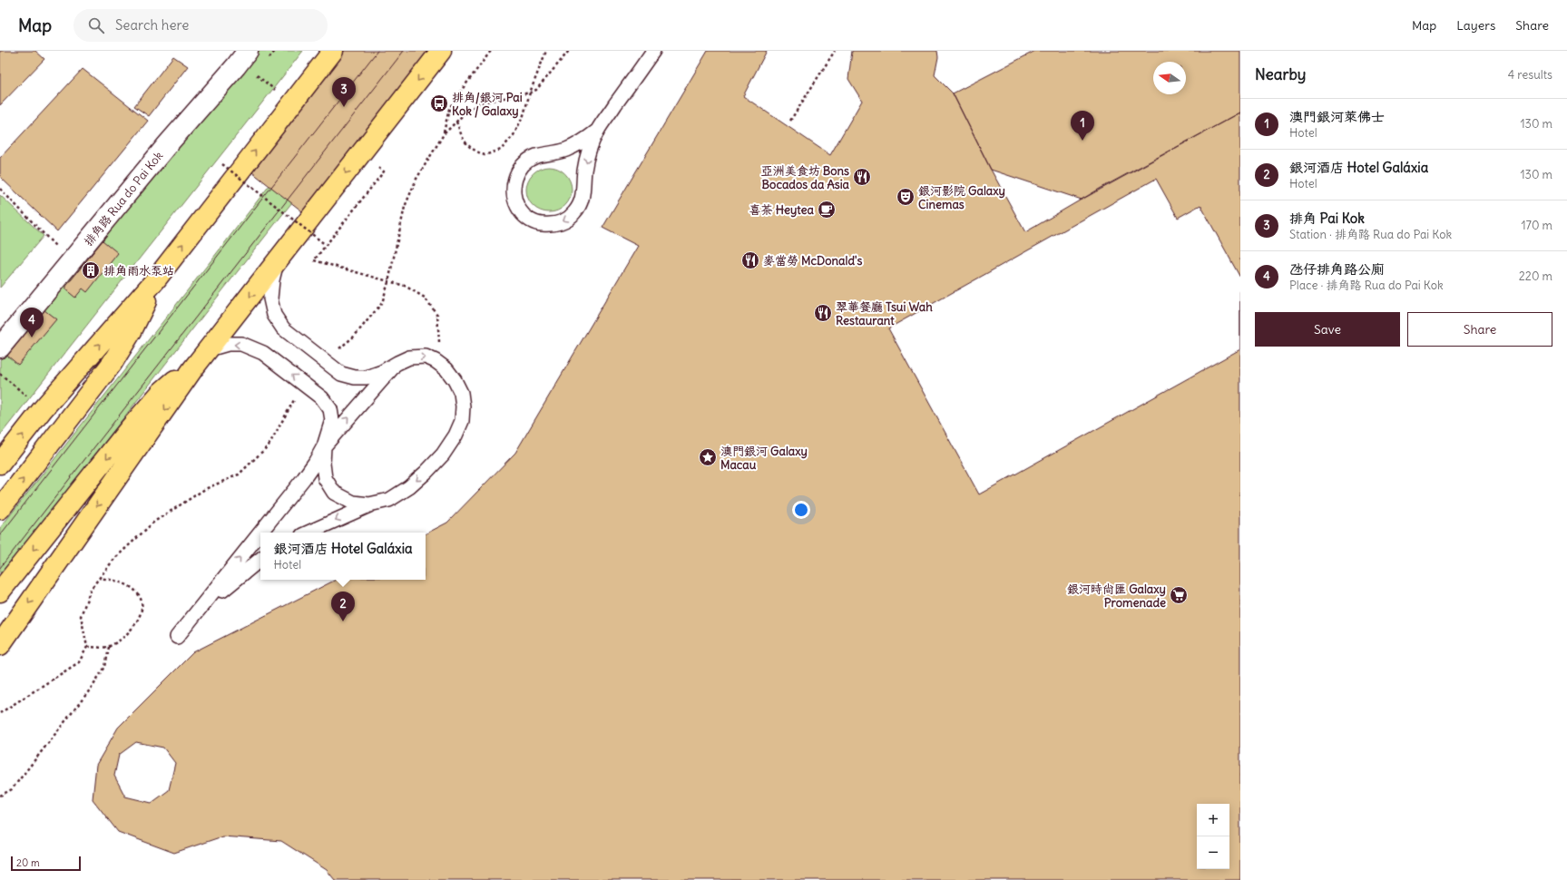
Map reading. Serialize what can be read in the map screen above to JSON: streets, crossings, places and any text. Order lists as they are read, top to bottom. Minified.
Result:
{"streets":{"street":["排角路 Rua do Pai Kok"]},"places":{"bus stop":["排角/銀河 Pai Kok / Galaxy"],"restaurant":["亞洲美食坊 Bons Bocados da Asia","麥當勞 McDonald's","翠華餐廳 Tsui Wah Restaurant"],"theatre":["銀河影院 Galaxy Cinemas"],"cafe":["喜茶 Heytea"],"building":["排角雨水泵站"],"place":["澳門銀河 Galaxy Macau"],"supermarket":["銀河時尚匯 Galaxy Promenade"]},"scale_bar":"20 m","north":"left","page":{"header":"Map","search":"Search here","nav":["Map","Layers","Share"],"heading":["Nearby","4 results"],"pins":["3","1","4","2"],"list":[{"mark":"1","name":"澳門銀河萊佛士","note":"Hotel","value":"130 m"},{"mark":"2","name":"銀河酒店 Hotel Galáxia","note":"Hotel","value":"130 m"},{"mark":"3","name":"排角 Pai Kok","note":"Station · 排角路 Rua do Pai Kok","value":"170 m"},{"mark":"4","name":"氹仔排角路公廁","note":"Place · 排角路 Rua do Pai Kok","value":"220 m"}],"buttons":["Save","Share"],"popup":["銀河酒店 Hotel Galáxia","Hotel"],"map_buttons":["+","−"],"scale":"20 m"}}
